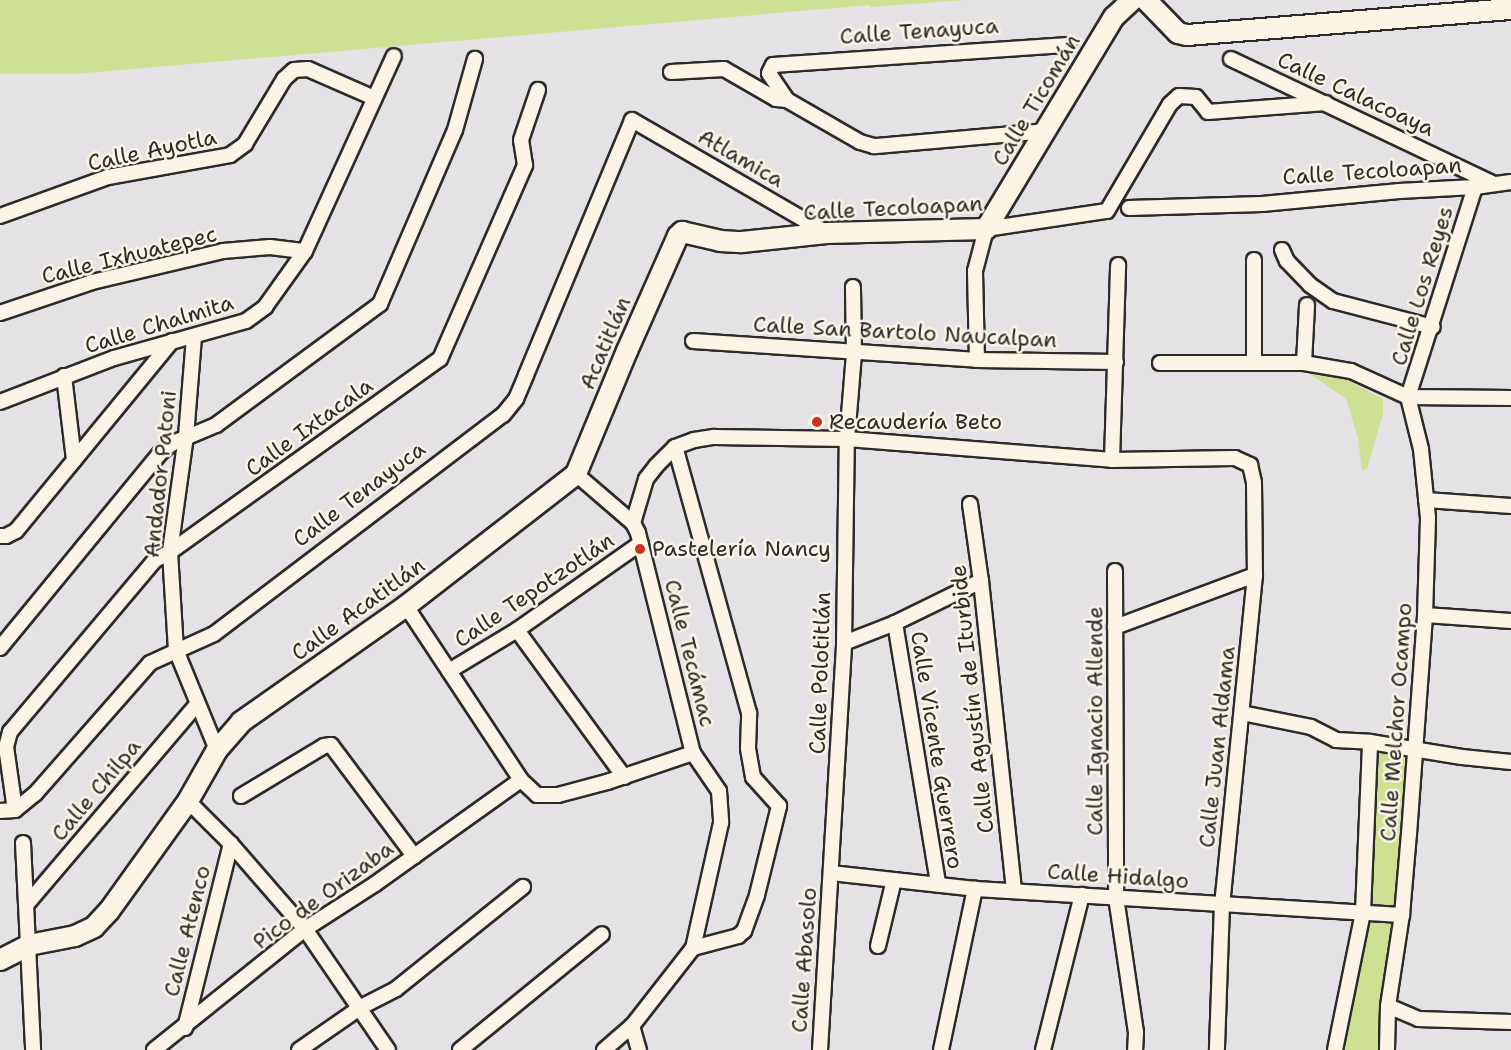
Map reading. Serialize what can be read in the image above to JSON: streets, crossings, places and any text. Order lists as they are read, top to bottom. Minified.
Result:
{"streets":{"street":["Calle Tenayuca","Calle Calacoaya","Calle Ticomán","Calle Ayotla","Atlamica","Calle Tecoloapan","Calle Ixhuatepec","Calle Los Reyes","Calle Chalmita","Calle San Bartolo Naucalpan","Acatitlán","Calle Ixtacala","Andador Patoni","Calle Tepotzotlán","Calle Acatitlán","Calle Tecámac","Calle Polotitlán","Calle Agustín de Iturbide","Calle Ignacio Allende","Calle Melchor Ocampo","Calle Juan Aldama","Calle Vicente Guerrero","Calle Chilpa","Calle Hidalgo","Pico de Orizaba","Calle Atenco","Calle Abasolo"]},"crossings":[["Calle Tenayuca","Atlamica"],["Calle Tenayuca","Calle Ixtacala"],["Calle Tenayuca","Andador Patoni"],["Calle Calacoaya","Calle Tecoloapan"],["Calle Ticomán","Calle Tecoloapan"],["Calle Ayotla","Calle Chalmita"],["Atlamica","Calle Tecoloapan"],["Calle Tecoloapan","Calle Los Reyes"],["Calle Tecoloapan","Acatitlán"],["Calle Ixhuatepec","Calle Chalmita"],["Calle Los Reyes","Calle Melchor Ocampo"],["Calle Chalmita","Andador Patoni"],["Calle San Bartolo Naucalpan","Calle Polotitlán"],["Acatitlán","Calle Acatitlán"],["Calle Ixtacala","Andador Patoni"],["Andador Patoni","Calle Acatitlán"],["Andador Patoni","Calle Chilpa"],["Calle Tepotzotlán","Calle Tecámac"],["Calle Tecámac","Pico de Orizaba"],["Calle Polotitlán","Calle Hidalgo"],["Calle Polotitlán","Calle Abasolo"],["Calle Agustín de Iturbide","Calle Hidalgo"],["Calle Ignacio Allende","Calle Hidalgo"],["Calle Melchor Ocampo","Calle Hidalgo"],["Calle Juan Aldama","Calle Hidalgo"],["Calle Vicente Guerrero","Calle Hidalgo"],["Calle Hidalgo","Calle Abasolo"],["Pico de Orizaba","Calle Atenco"]],"places":["Recaudería Beto","Pastelería Nancy"]}
